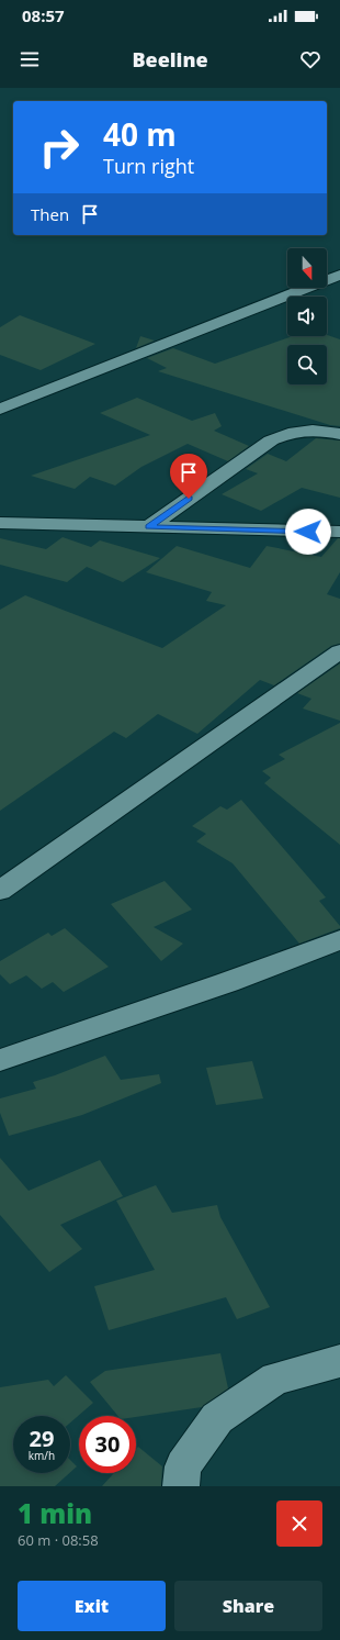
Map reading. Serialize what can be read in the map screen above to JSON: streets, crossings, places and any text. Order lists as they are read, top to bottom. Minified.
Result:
{"north":"bottom","page":{"status":"08:57","header":"Beeline","turn":["40 m","Turn right"],"then":"Then","speed":"29 km/h","limit":"30","heading":["1 min","60 m · 08:58"],"buttons":["Exit","Share"]}}
